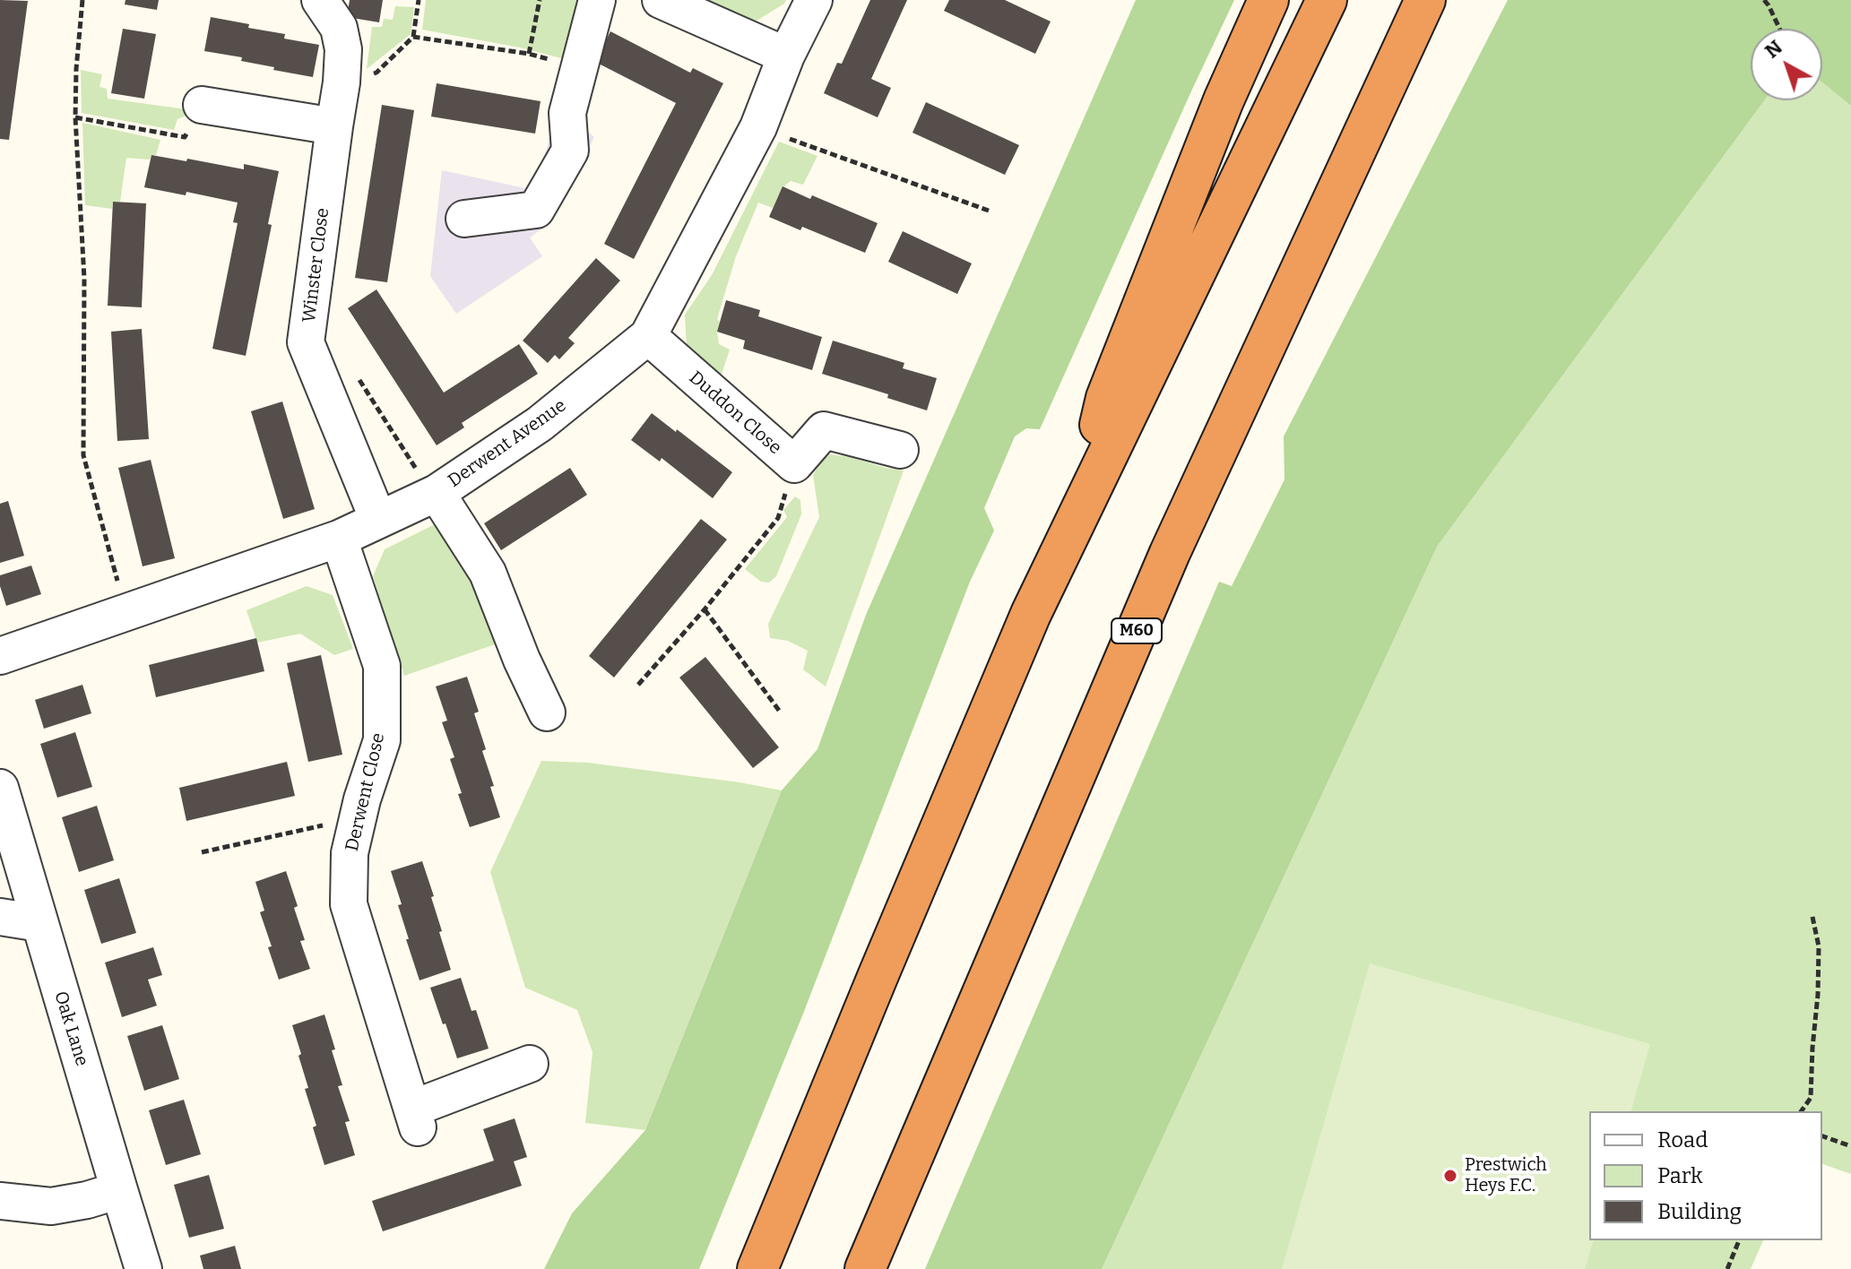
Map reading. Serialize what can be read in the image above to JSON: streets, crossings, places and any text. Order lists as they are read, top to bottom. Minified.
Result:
{"streets":{"highway":["M60"],"street":["Winster Close","Duddon Close","Derwent Avenue","Derwent Close","Oak Lane"]},"crossings":[["Winster Close","Derwent Avenue"],["Duddon Close","Derwent Avenue"],["Derwent Avenue","Derwent Close"]],"places":["Prestwich Heys F.C."],"legend":["Road","Park","Building"],"north":"top left"}
